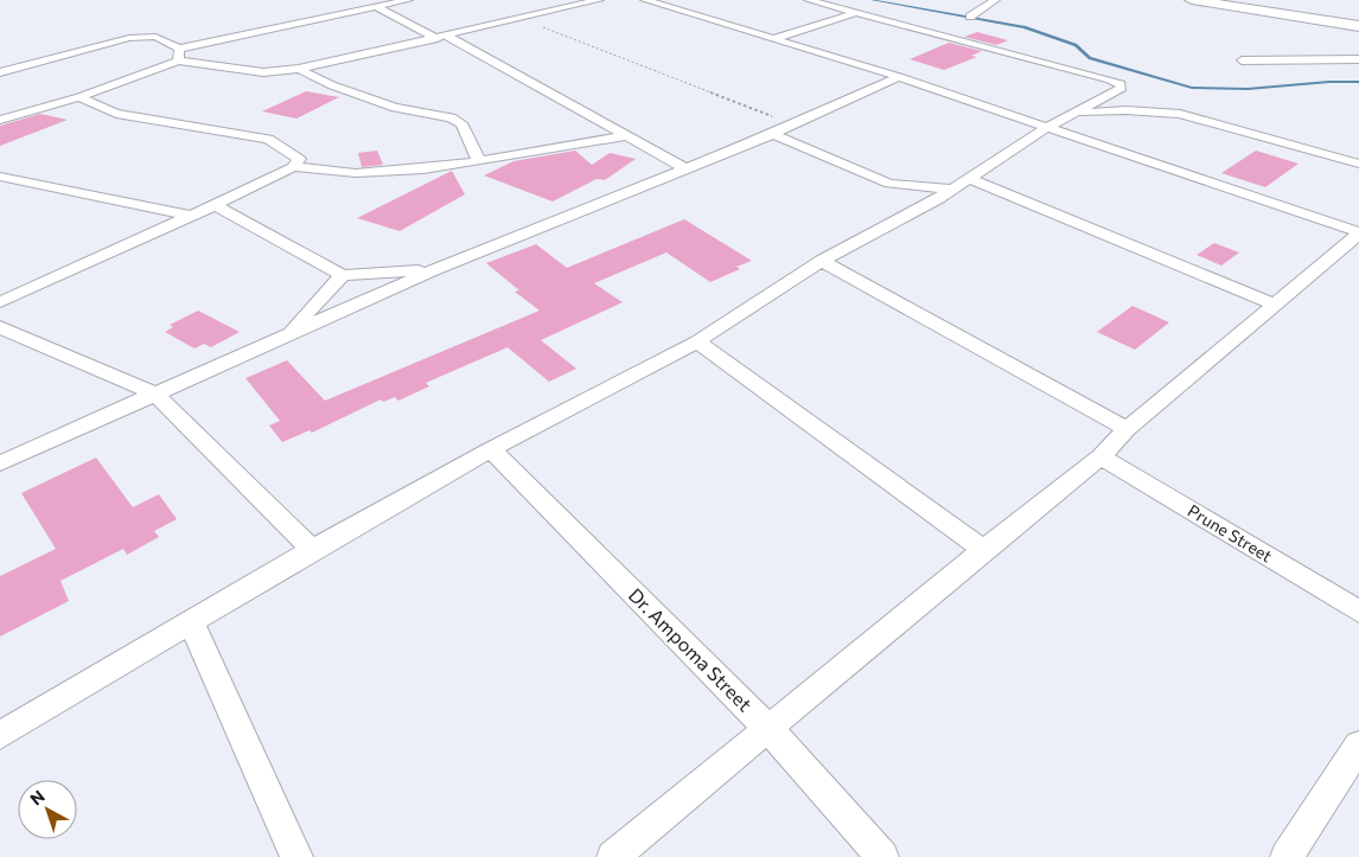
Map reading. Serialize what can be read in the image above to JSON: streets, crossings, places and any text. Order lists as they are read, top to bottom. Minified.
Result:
{"streets":{"street":["Prune Street","Dr. Ampoma Street"]},"north":"top left"}
